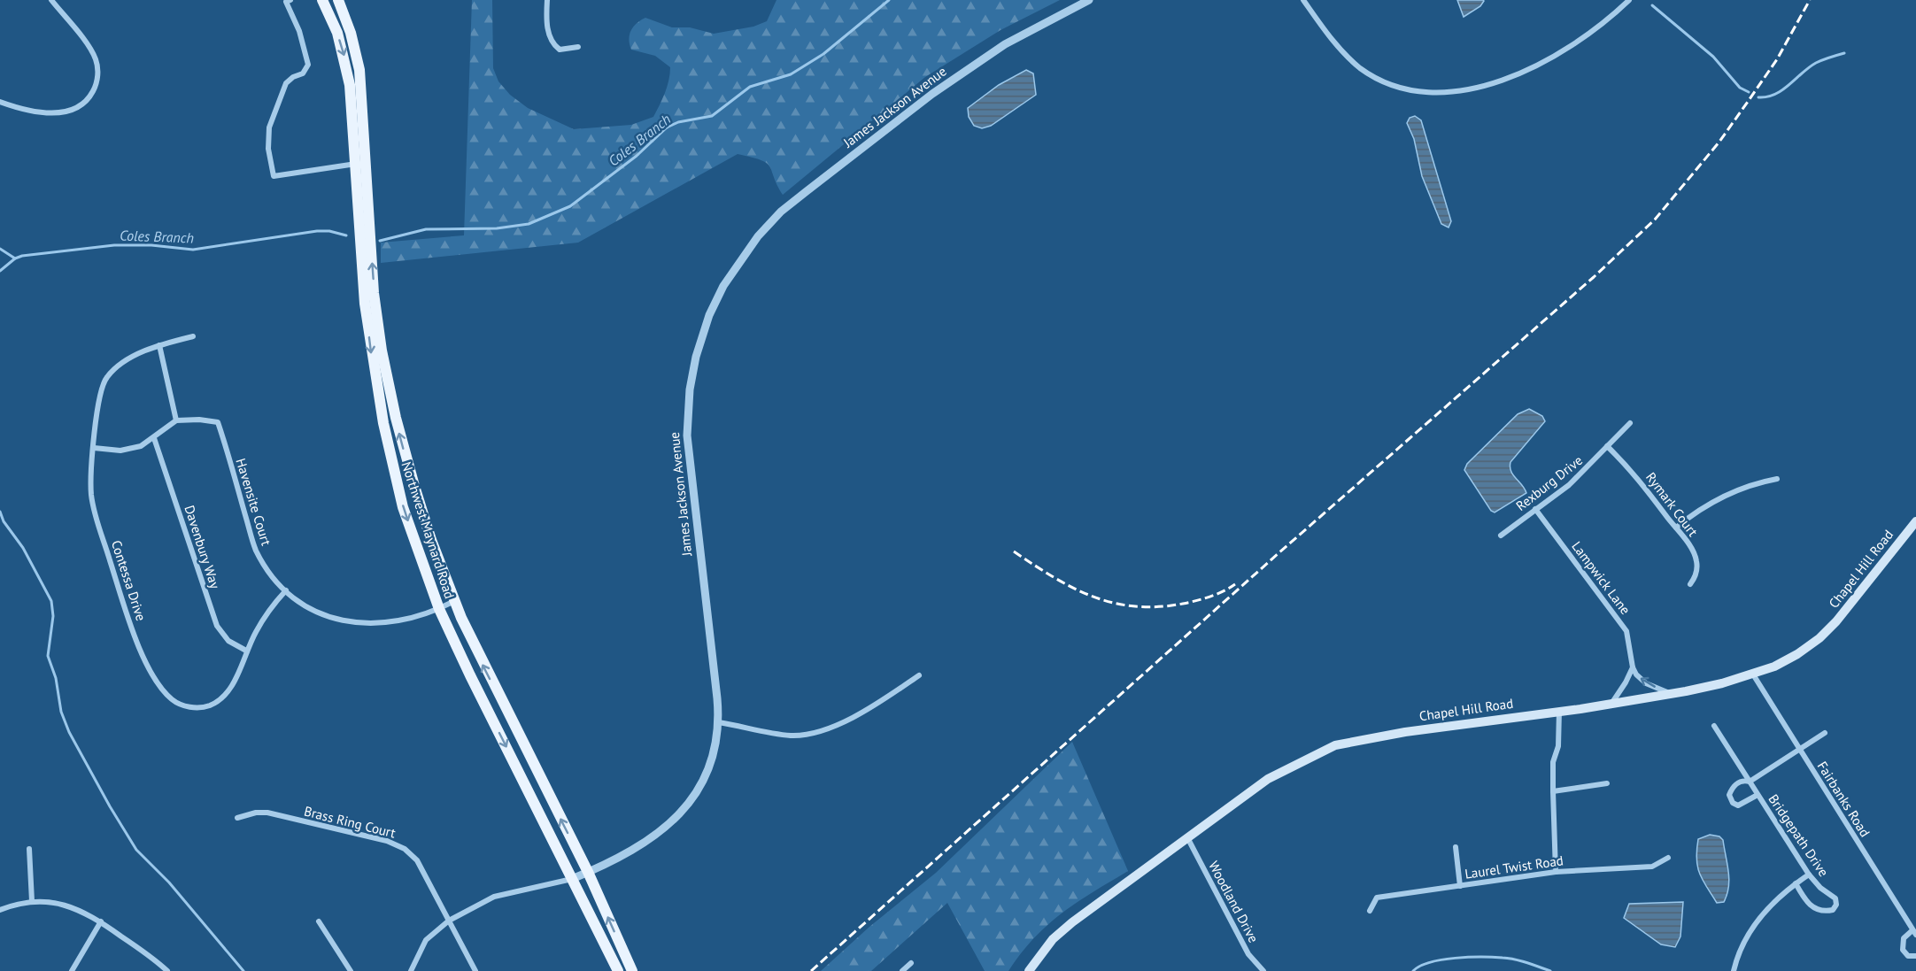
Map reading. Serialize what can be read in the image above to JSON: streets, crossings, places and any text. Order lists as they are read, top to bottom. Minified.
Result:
{"streets":{"main road":["Northwest Maynard Road","Chapel Hill Road"],"street":["James Jackson Avenue","Rexburg Drive","Havensite Court","Rymark Court","Davenbury Way","Lampwick Lane","Contessa Drive","Fairbanks Road","Brass Ring Court","Bridgepath Drive","Laurel Twist Road","Woodland Drive"]},"crossings":[["James Jackson Avenue","Northwest Maynard Road"],["Rexburg Drive","Rymark Court"],["Rexburg Drive","Lampwick Lane"],["Havensite Court","Northwest Maynard Road"],["Havensite Court","Contessa Drive"],["Davenbury Way","Contessa Drive"],["Chapel Hill Road","Fairbanks Road"],["Chapel Hill Road","Woodland Drive"]],"water":["Coles Branch"]}
